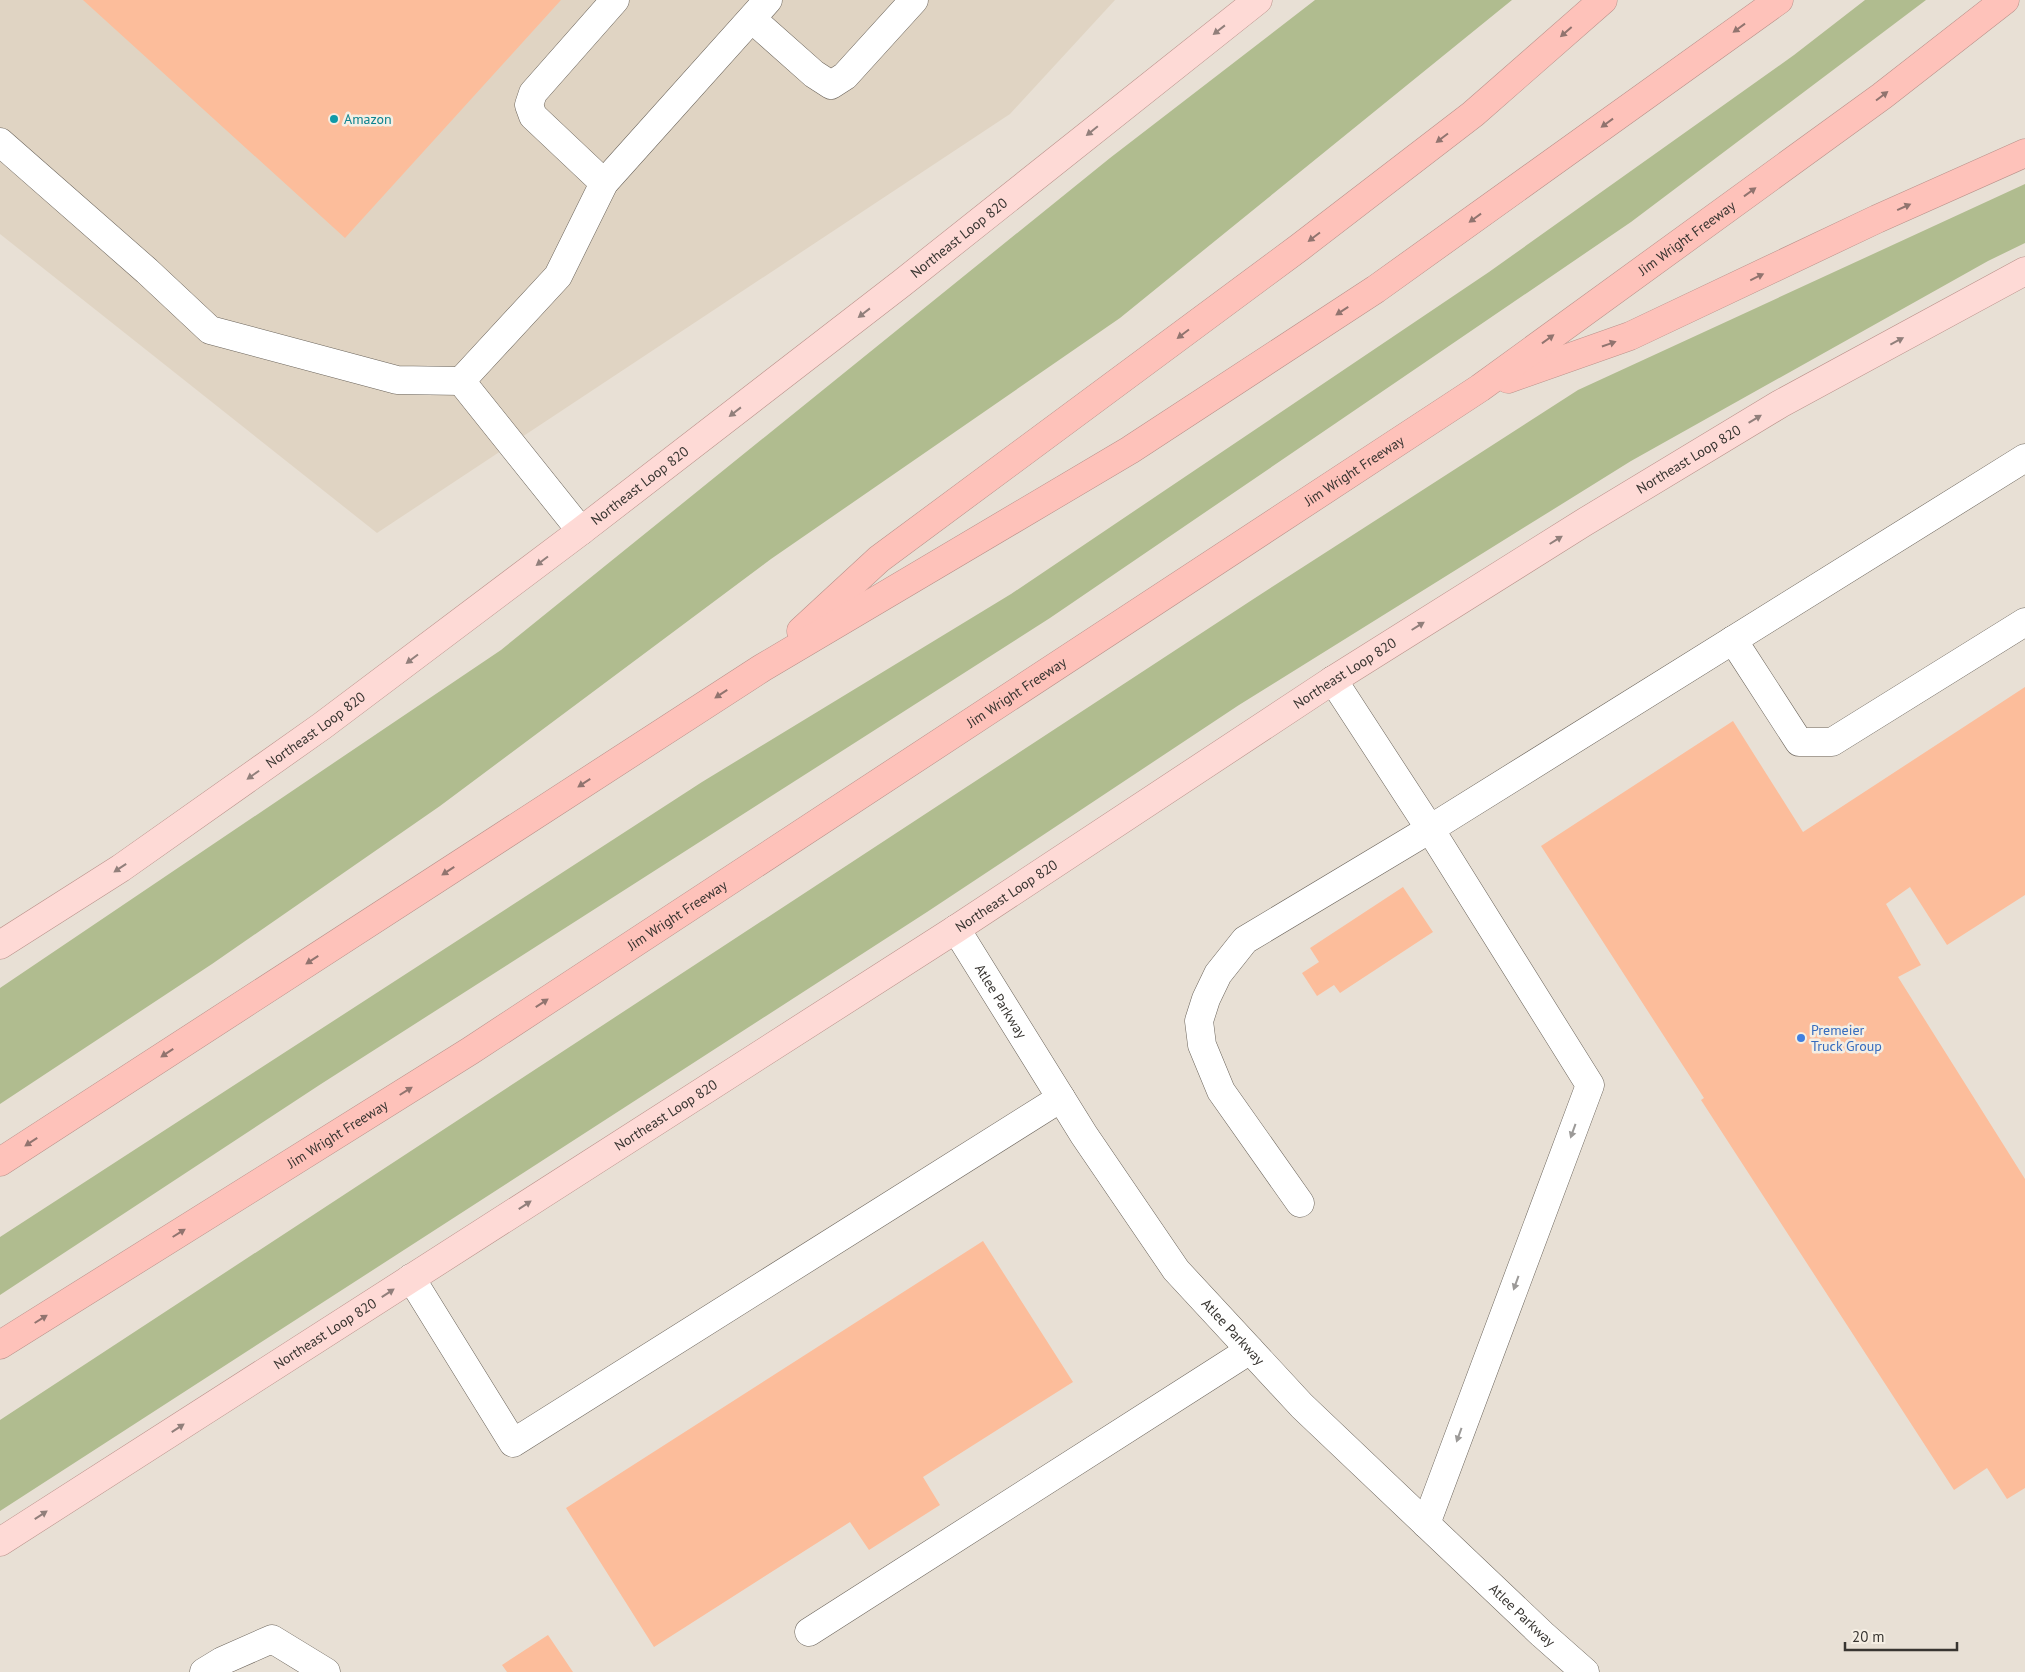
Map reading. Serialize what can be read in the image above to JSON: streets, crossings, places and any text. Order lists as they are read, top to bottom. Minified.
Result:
{"streets":{"highway":["Jim Wright Freeway"],"main road":["Northeast Loop 820"],"street":["Atlee Parkway"]},"crossings":[["Northeast Loop 820","Atlee Parkway"]],"places":["Amazon","Premeier Truck Group"],"scale_bar":"20 m"}
